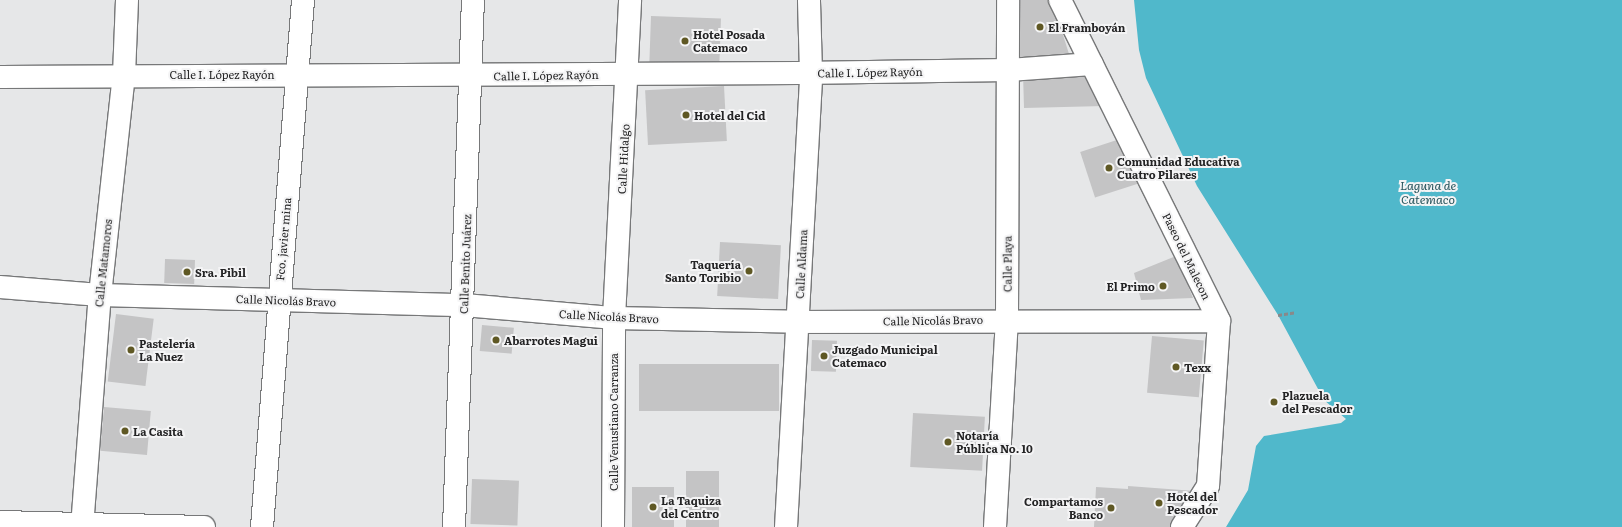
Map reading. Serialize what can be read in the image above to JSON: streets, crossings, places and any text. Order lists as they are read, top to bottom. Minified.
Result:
{"streets":{"street":["Calle I. López Rayón","Calle Hidalgo","Fco. javier mina","Paseo del Malecon","Calle Matamoros","Calle Benito Juárez","Calle Aldama","Calle Playa","Calle Nicolás Bravo","Calle Venustiano Carranza"]},"crossings":[["Calle I. López Rayón","Calle Hidalgo"],["Calle I. López Rayón","Fco. javier mina"],["Calle I. López Rayón","Paseo del Malecon"],["Calle I. López Rayón","Calle Matamoros"],["Calle I. López Rayón","Calle Benito Juárez"],["Calle I. López Rayón","Calle Aldama"],["Calle I. López Rayón","Calle Playa"],["Calle Hidalgo","Calle Nicolás Bravo"],["Calle Hidalgo","Calle Venustiano Carranza"],["Fco. javier mina","Calle Nicolás Bravo"],["Paseo del Malecon","Calle Nicolás Bravo"],["Calle Matamoros","Calle Nicolás Bravo"],["Calle Benito Juárez","Calle Nicolás Bravo"],["Calle Aldama","Calle Nicolás Bravo"],["Calle Playa","Calle Nicolás Bravo"],["Calle Nicolás Bravo","Calle Venustiano Carranza"]],"water":["Laguna de Catemaco"],"places":["El Framboyán","Hotel Posada Catemaco","Hotel del Cid","Comunidad Educativa Cuatro Pilares","Taquería Santo Toribio","Sra. Pibil","El Primo","Abarrotes Magui","Pastelería La Nuez","Juzgado Municipal Catemaco","Texx","Plazuela del Pescador","La Casita","Notaría Pública No. 10","Hotel del Pescador","La Taquiza del Centro","Compartamos Banco"]}
